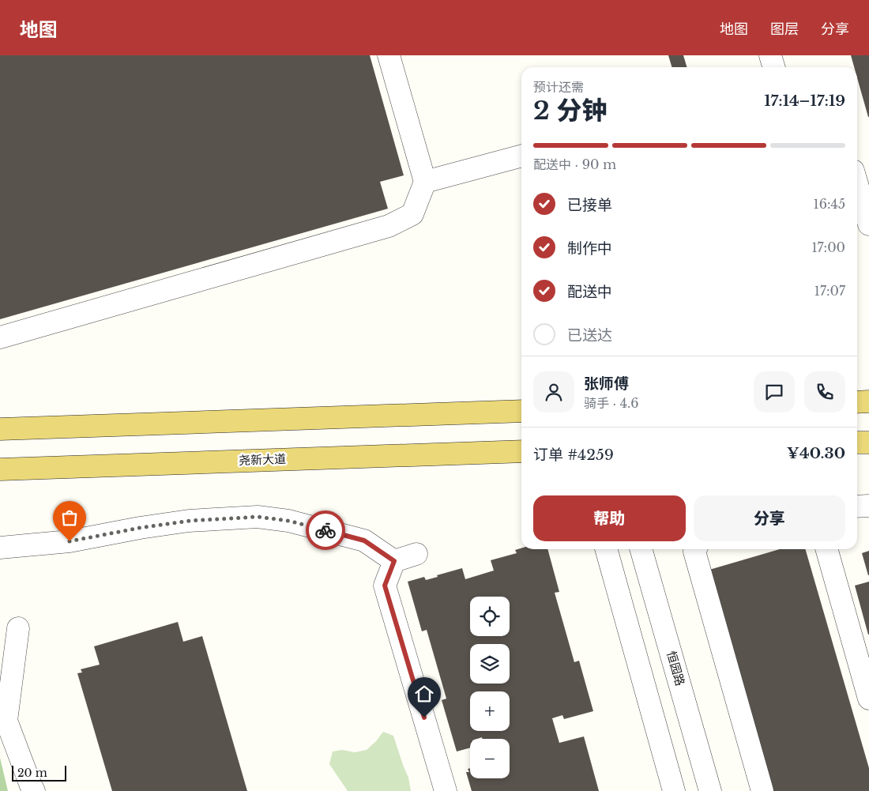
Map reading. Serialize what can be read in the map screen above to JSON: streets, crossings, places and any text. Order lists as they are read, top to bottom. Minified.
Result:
{"streets":{"main road":["尧新大道"],"street":["恒园路"]},"scale_bar":"20 m","page":{"header":"地图","nav":["地图","图层","分享"],"heading":["2 分钟","预计还需","17:14–17:19"],"panel":["张师傅","骑手 · 4.6","订单 #4259","¥40.30"],"bar":"配送中 · 90 m","list":[["已接单","16:45"],["制作中","17:00"],["配送中","17:07"],"已送达"],"buttons":["帮助","分享"],"map_buttons":["+","−"],"scale":"20 m"}}
